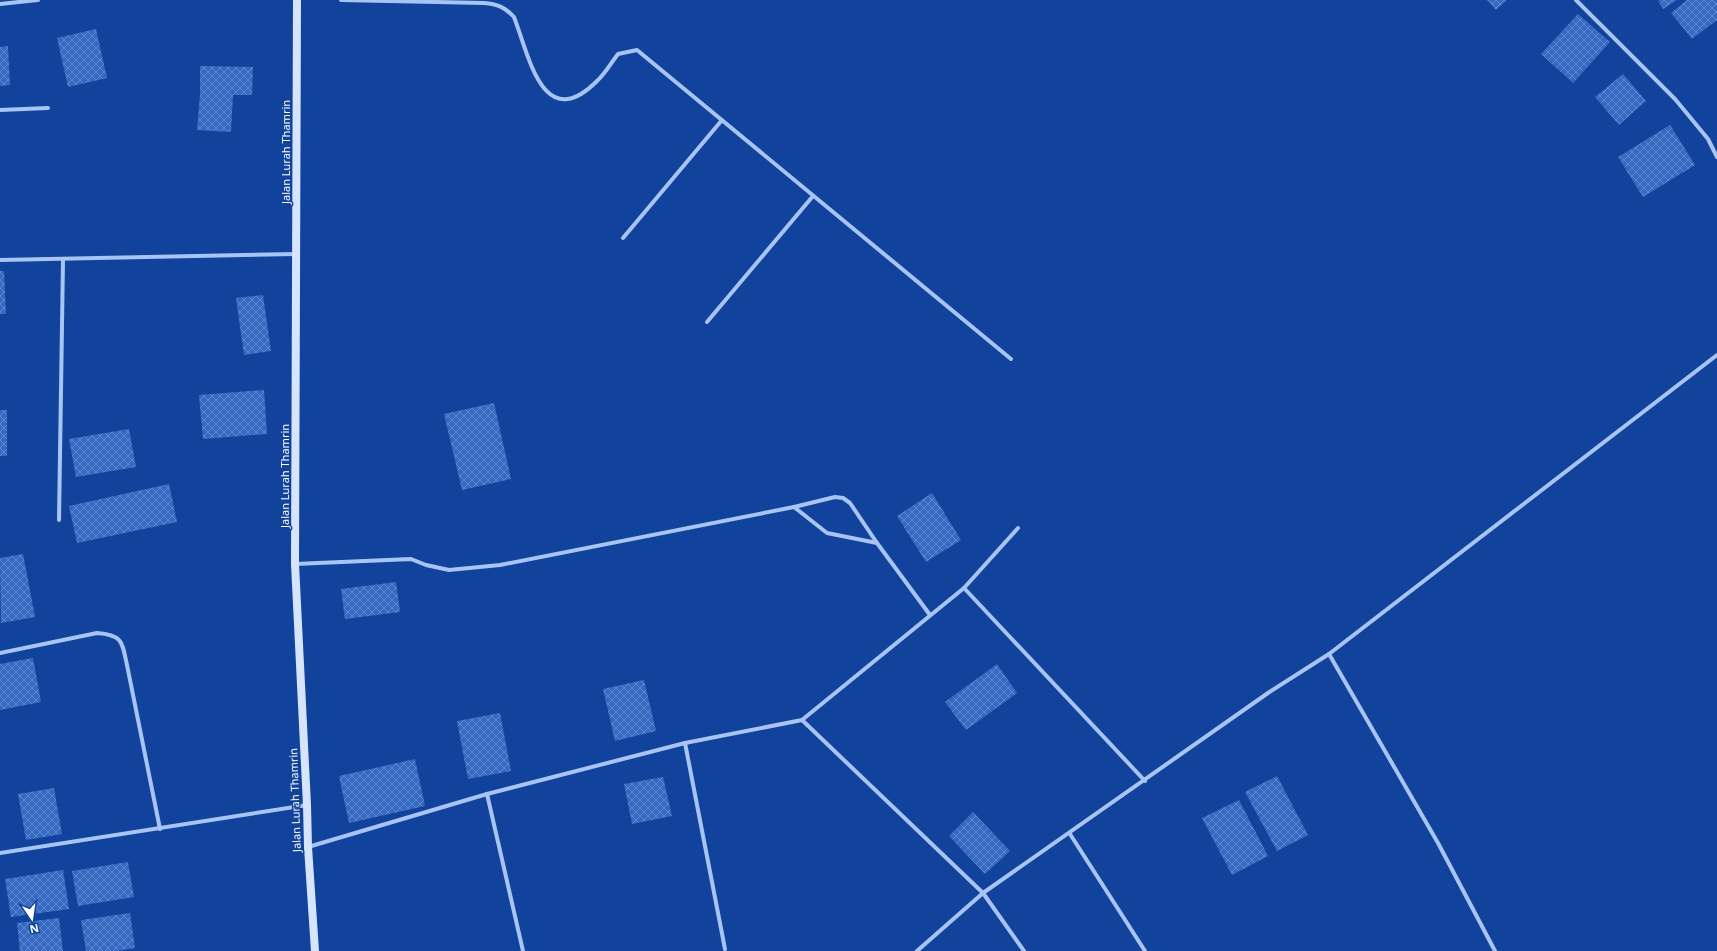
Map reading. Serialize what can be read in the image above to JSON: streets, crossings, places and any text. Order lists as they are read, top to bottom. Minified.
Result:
{"streets":{"street":["Jalan Lurah Thamrin"]},"north":"bottom"}
